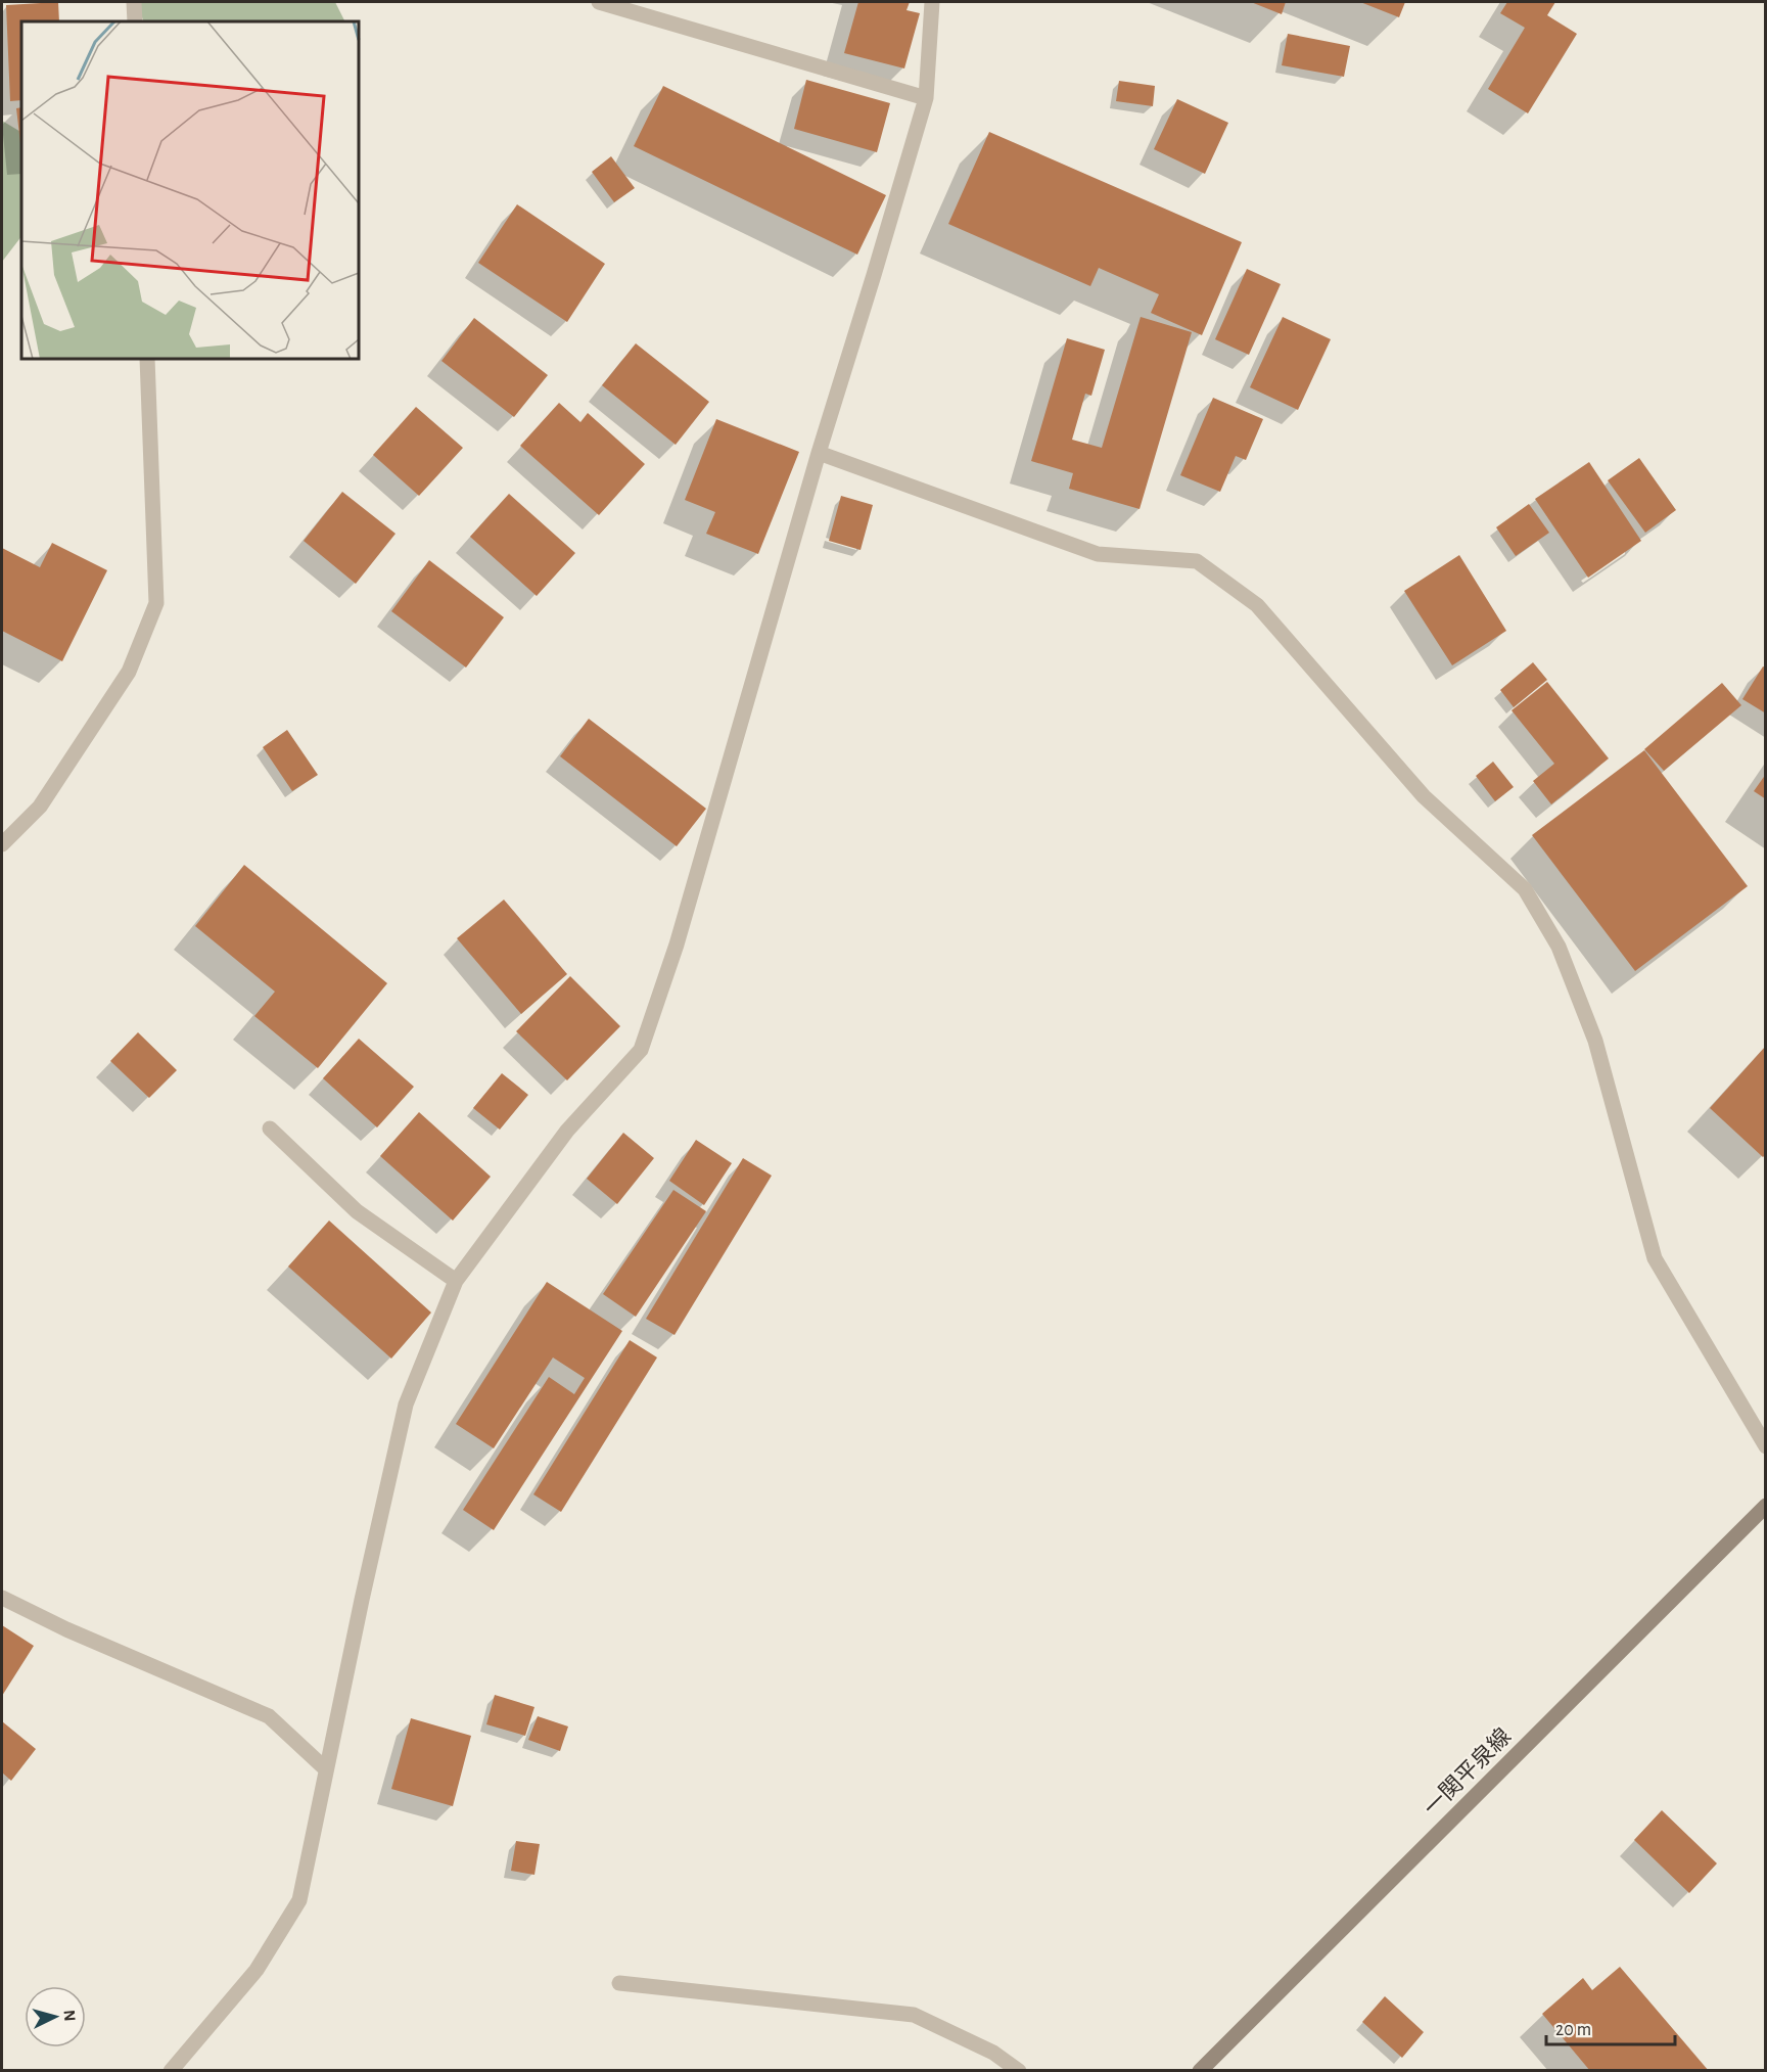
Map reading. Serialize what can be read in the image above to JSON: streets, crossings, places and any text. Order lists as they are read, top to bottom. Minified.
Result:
{"streets":{"main road":["一関平泉線"]},"scale_bar":"20 m","north":"right"}
